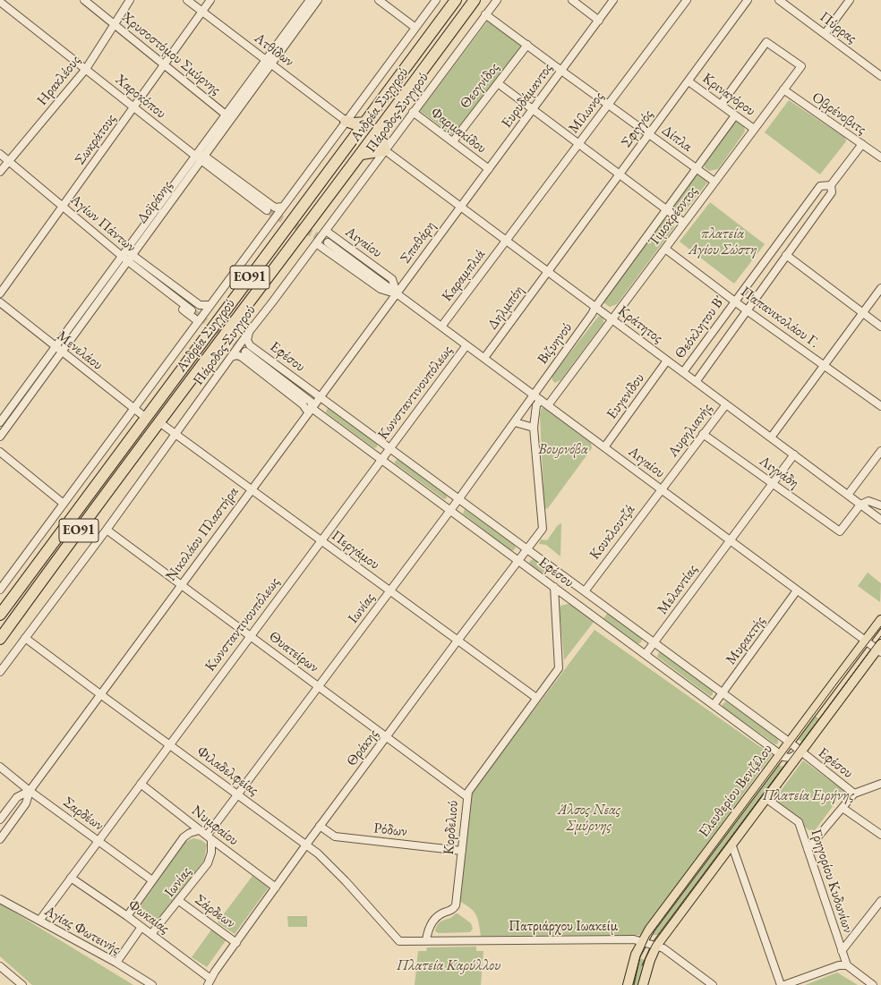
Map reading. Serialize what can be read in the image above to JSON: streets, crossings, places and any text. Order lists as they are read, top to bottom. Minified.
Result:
{"streets":{"highway":["Ανδρέα Συγγρού","ΕΟ91"],"main road":["Ελευθερίου Βενιζέλου"],"street":["Πύρρας","Ατθίδων","Χρυσοστόμου Σμύρνης","Ηρακλέους","Θεογνίδος","Κριναγόρου","Ευρυδάμαντος","Χαροκόπου","Πάροδος Συγγρού","Μίλωνος","Οβρένοβιτς","Σφιγγός","Φαρμακίδου","Δίπλα","Σωκράτους","Δοϊράνης","Τιμοκρέοντος","Αγίων Πάντων","Αιγαίου","Σπαθάρη","Καραμπλιά","Δηλμπόη","Παπανικολάου Γ.","Κράτητος","Θεόκλητου Β΄","Βιζυηνού","Μενελάου","Εφέσου","Κωνσταντινουπόλεως","Ευγενίδου","Αυρηλιανής","Λιγνάδη","Κουκλουτζά","Νικολάου Πλαστήρα","Περγάμου","Μελαντίας","Ιωνίας","Μυρακτής","Θυατείρων","Θράκης","Φιλαδελφείας","Σαρδέων","Νυμφαίου","Κορδελιού","Ρόδων","Γρηγορίου Κυδωνίων","Σάρδεων","Φωκαίας","Πατριάρχου Ιωακείμ","Αγίας Φωτεινής"]},"crossings":[["Ατθίδων","Σωκράτους"],["Ατθίδων","Δοϊράνης"],["Χρυσοστόμου Σμύρνης","Ηρακλέους"],["Χρυσοστόμου Σμύρνης","Σωκράτους"],["Χρυσοστόμου Σμύρνης","Δοϊράνης"],["Ηρακλέους","Χαροκόπου"],["Ηρακλέους","Αγίων Πάντων"],["Θεογνίδος","Φαρμακίδου"],["Θεογνίδος","Δίπλα"],["Κριναγόρου","Σφιγγός"],["Κριναγόρου","Τιμοκρέοντος"],["Ευρυδάμαντος","Φαρμακίδου"],["Ευρυδάμαντος","Δίπλα"],["Ευρυδάμαντος","Σπαθάρη"],["Ευρυδάμαντος","Κράτητος"],["Χαροκόπου","Σωκράτους"],["Χαροκόπου","Δοϊράνης"],["Ανδρέα Συγγρού","Μενελάου"],["Ανδρέα Συγγρού","Περγάμου"],["Πάροδος Συγγρού","Φαρμακίδου"],["Πάροδος Συγγρού","Δίπλα"],["Πάροδος Συγγρού","Αιγαίου"],["Πάροδος Συγγρού","Κράτητος"],["Πάροδος Συγγρού","Εφέσου"],["Πάροδος Συγγρού","Περγάμου"],["Πάροδος Συγγρού","Θυατείρων"],["Πάροδος Συγγρού","Φιλαδελφείας"],["Μίλωνος","Δίπλα"],["Μίλωνος","Καραμπλιά"],["Μίλωνος","Κράτητος"],["Οβρένοβιτς","Τιμοκρέοντος"],["Οβρένοβιτς","Θεόκλητου Β΄"],["Σφιγγός","Δίπλα"],["Σφιγγός","Δηλμπόη"],["Σφιγγός","Κράτητος"],["Δίπλα","Τιμοκρέοντος"],["Σωκράτους","Αγίων Πάντων"],["Δοϊράνης","Αγίων Πάντων"],["Δοϊράνης","Μενελάου"],["Τιμοκρέοντος","Παπανικολάου Γ."],["Τιμοκρέοντος","Κράτητος"],["Τιμοκρέοντος","Βιζυηνού"],["Αιγαίου","Σπαθάρη"],["Αιγαίου","Καραμπλιά"],["Αιγαίου","Δηλμπόη"],["Αιγαίου","Βιζυηνού"],["Αιγαίου","Κωνσταντινουπόλεως"],["Αιγαίου","Ευγενίδου"],["Αιγαίου","Αυρηλιανής"],["Αιγαίου","Κουκλουτζά"],["Αιγαίου","Μελαντίας"],["Αιγαίου","Ιωνίας"],["Αιγαίου","Μυρακτής"],["Αιγαίου","Ελευθερίου Βενιζέλου"],["Σπαθάρη","Κράτητος"],["Καραμπλιά","Κράτητος"],["Δηλμπόη","Κράτητος"],["Παπανικολάου Γ.","Θεόκλητου Β΄"],["Κράτητος","Θεόκλητου Β΄"],["Κράτητος","Βιζυηνού"],["Κράτητος","Ευγενίδου"],["Κράτητος","Αυρηλιανής"],["Κράτητος","Λιγνάδη"],["Κράτητος","Μελαντίας"],["Βιζυηνού","Ιωνίας"],["Εφέσου","Κωνσταντινουπόλεως"],["Εφέσου","Κουκλουτζά"],["Εφέσου","Νικολάου Πλαστήρα"],["Εφέσου","Μελαντίας"],["Εφέσου","Ιωνίας"],["Εφέσου","Μυρακτής"],["Εφέσου","Θράκης"],["Εφέσου","Ελευθερίου Βενιζέλου"],["Εφέσου","Κορδελιού"],["Κωνσταντινουπόλεως","Περγάμου"],["Κωνσταντινουπόλεως","Θυατείρων"],["Κωνσταντινουπόλεως","Φιλαδελφείας"],["Κωνσταντινουπόλεως","Σαρδέων"],["Κωνσταντινουπόλεως","Νυμφαίου"],["Κωνσταντινουπόλεως","Φωκαίας"],["Κωνσταντινουπόλεως","Αγίας Φωτεινής"],["Αυρηλιανής","Λιγνάδη"],["Αυρηλιανής","Κουκλουτζά"],["Λιγνάδη","Μελαντίας"],["Νικολάου Πλαστήρα","Περγάμου"],["Νικολάου Πλαστήρα","Θυατείρων"],["Νικολάου Πλαστήρα","Φιλαδελφείας"],["Νικολάου Πλαστήρα","Σαρδέων"],["Περγάμου","Ιωνίας"],["Περγάμου","Θράκης"],["Περγάμου","Κορδελιού"],["Ιωνίας","Θυατείρων"],["Ιωνίας","Φιλαδελφείας"],["Ιωνίας","Σαρδέων"],["Ιωνίας","Νυμφαίου"],["Ιωνίας","Σάρδεων"],["Ιωνίας","Φωκαίας"],["Θυατείρων","Θράκης"],["Θυατείρων","Κορδελιού"],["Θράκης","Φιλαδελφείας"],["Θράκης","Νυμφαίου"],["Θράκης","Ρόδων"],["Θράκης","Σάρδεων"],["Θράκης","Φωκαίας"],["Φιλαδελφείας","Πατριάρχου Ιωακείμ"],["Ελευθερίου Βενιζέλου","Γρηγορίου Κυδωνίων"],["Ελευθερίου Βενιζέλου","Πατριάρχου Ιωακείμ"],["Κορδελιού","Ρόδων"],["Κορδελιού","Πατριάρχου Ιωακείμ"]],"parks":["πλατεία Αγίου Σώστη","Βουρνόβα","Πλατεία Ειρήνης","Άλσος Νεας Σμύρνης","Πλατεία Καρύλλου"]}
